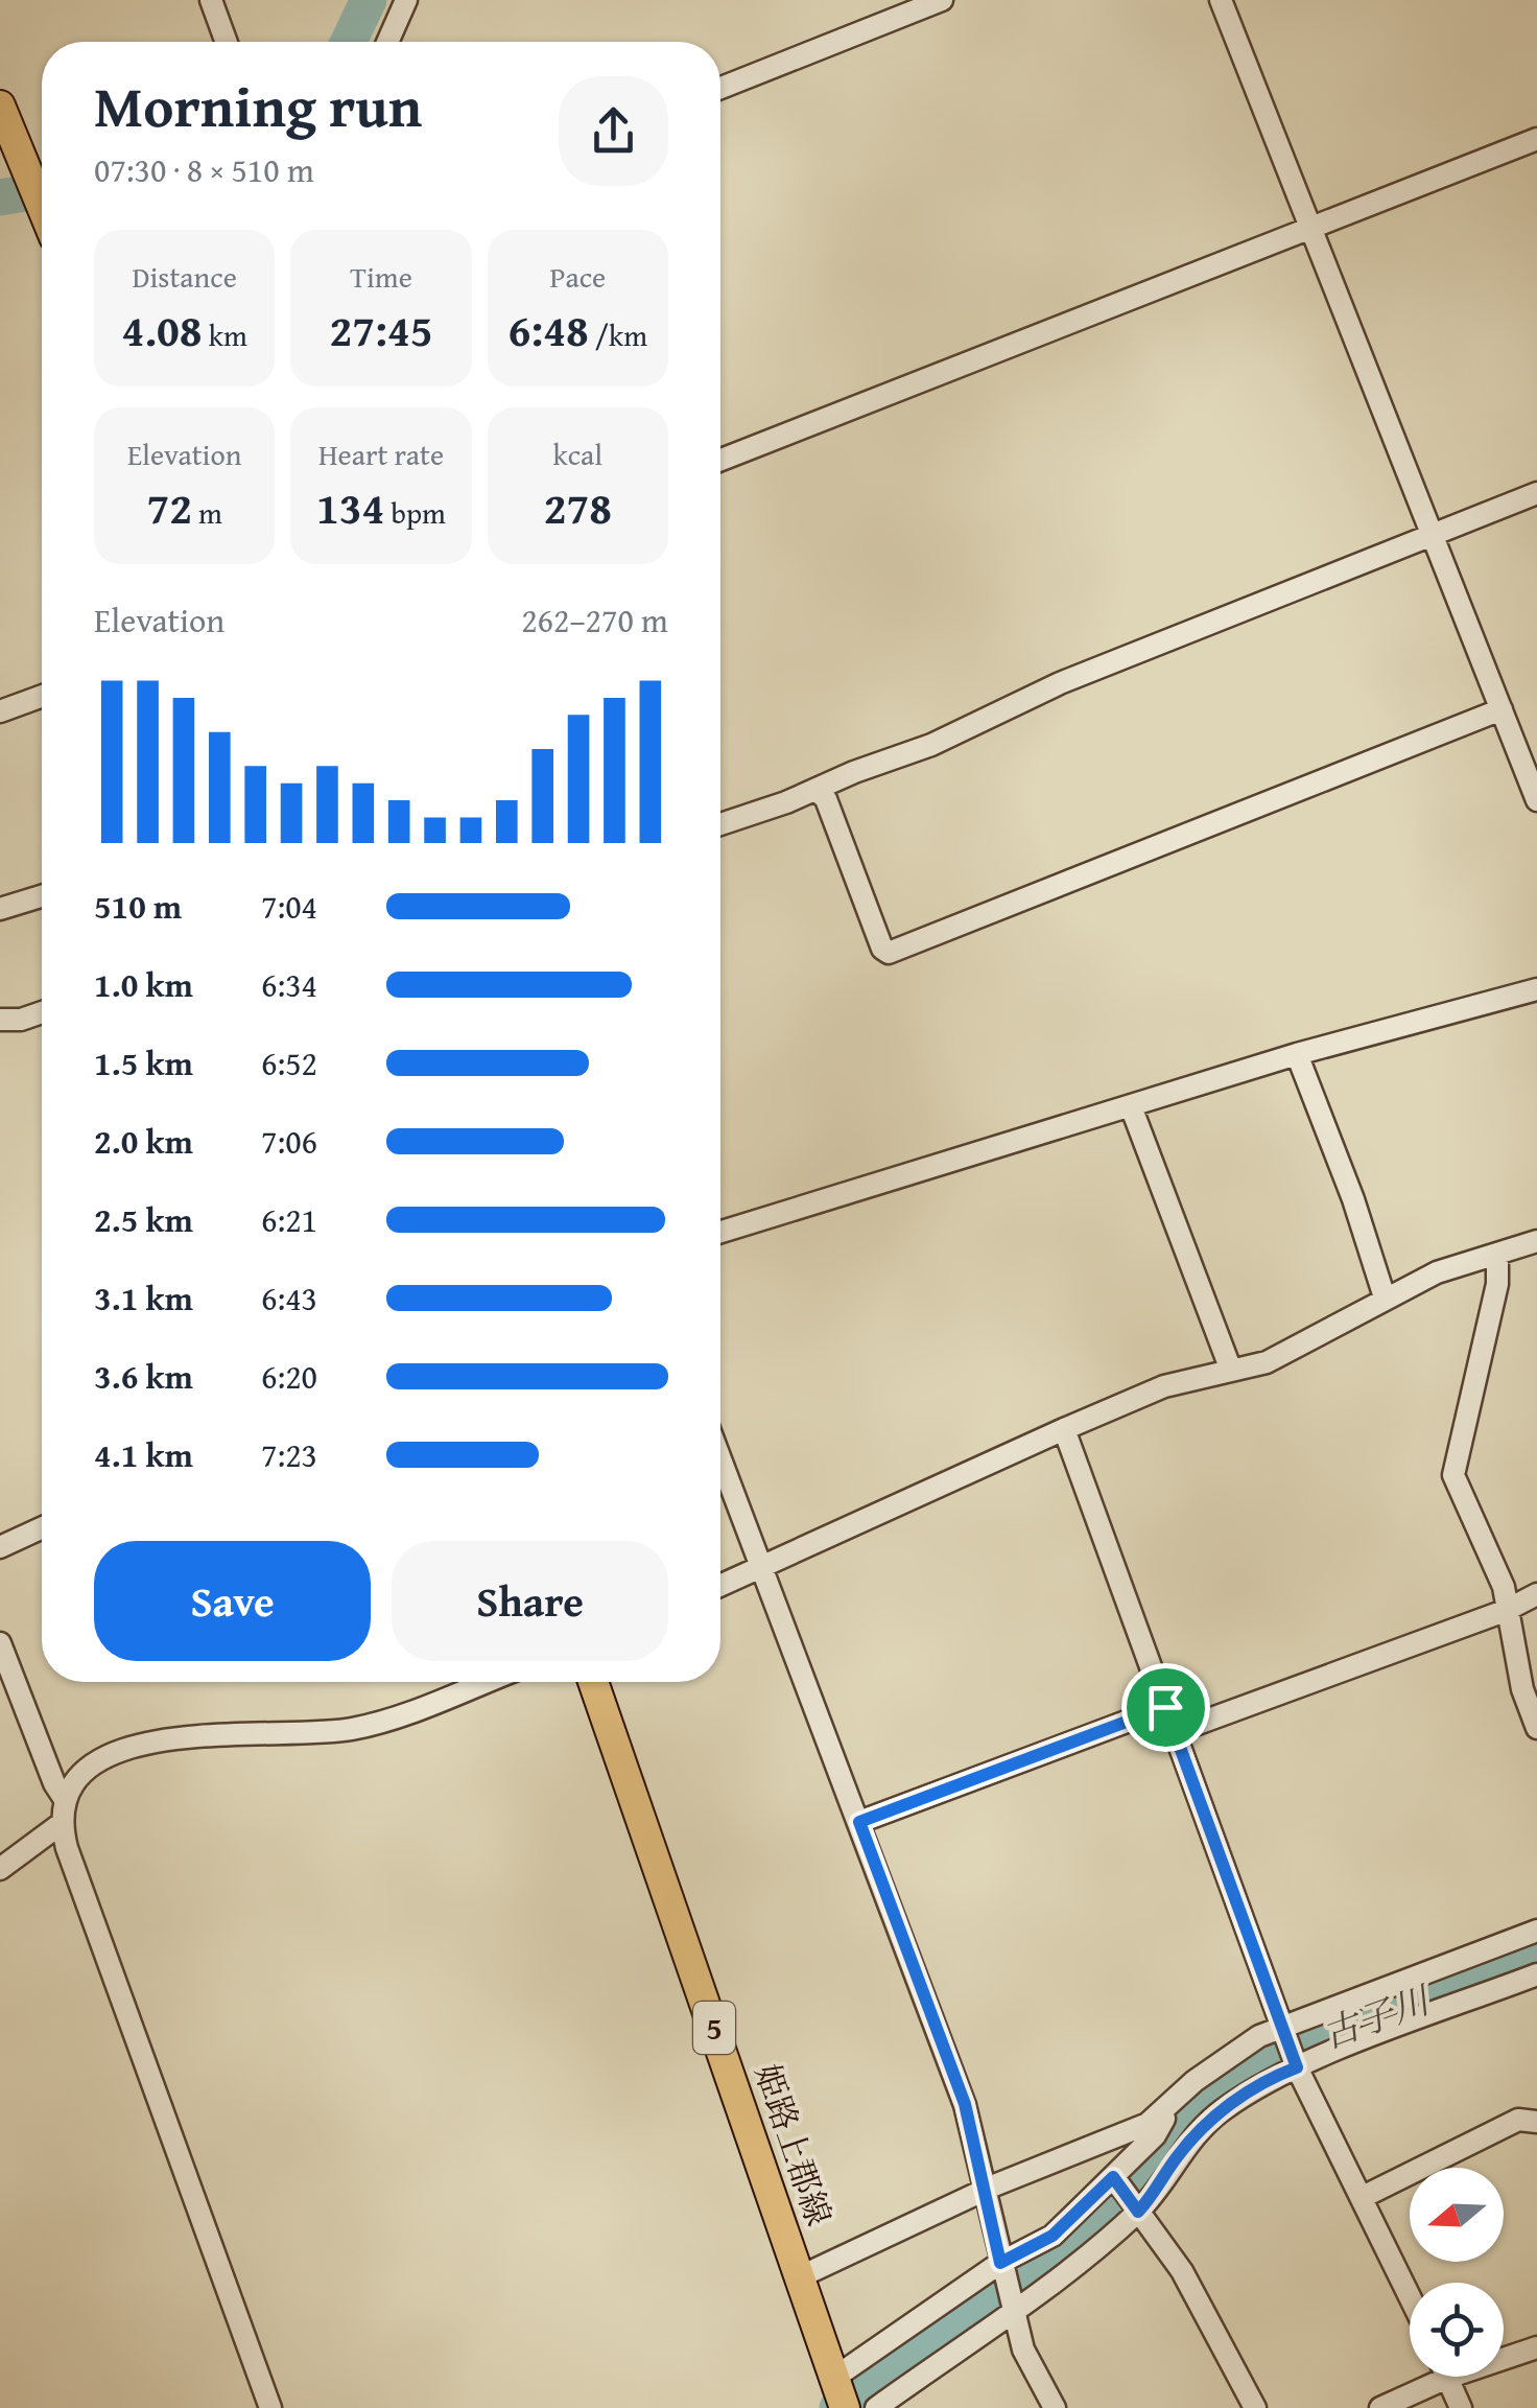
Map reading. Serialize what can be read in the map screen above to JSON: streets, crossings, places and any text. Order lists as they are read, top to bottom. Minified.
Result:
{"streets":{"main road":["5","姫路上郡線"]},"water":["古子川"],"north":"left","page":{"heading":["Morning run","07:30 · 8 × 510 m"],"stats":[["Distance","4.08 km"],["Time","27:45"],["Pace","6:48 /km"],["Elevation","72 m"],["Heart rate","134 bpm"],["kcal","278"]],"chart":["Elevation","262–270 m"],"list":[{"name":"510 m","note":"7:04"},{"name":"1.0 km","note":"6:34"},{"name":"1.5 km","note":"6:52"},{"name":"2.0 km","note":"7:06"},{"name":"2.5 km","note":"6:21"},{"name":"3.1 km","note":"6:43"},{"name":"3.6 km","note":"6:20"},{"name":"4.1 km","note":"7:23"}],"buttons":["Save","Share"]}}
